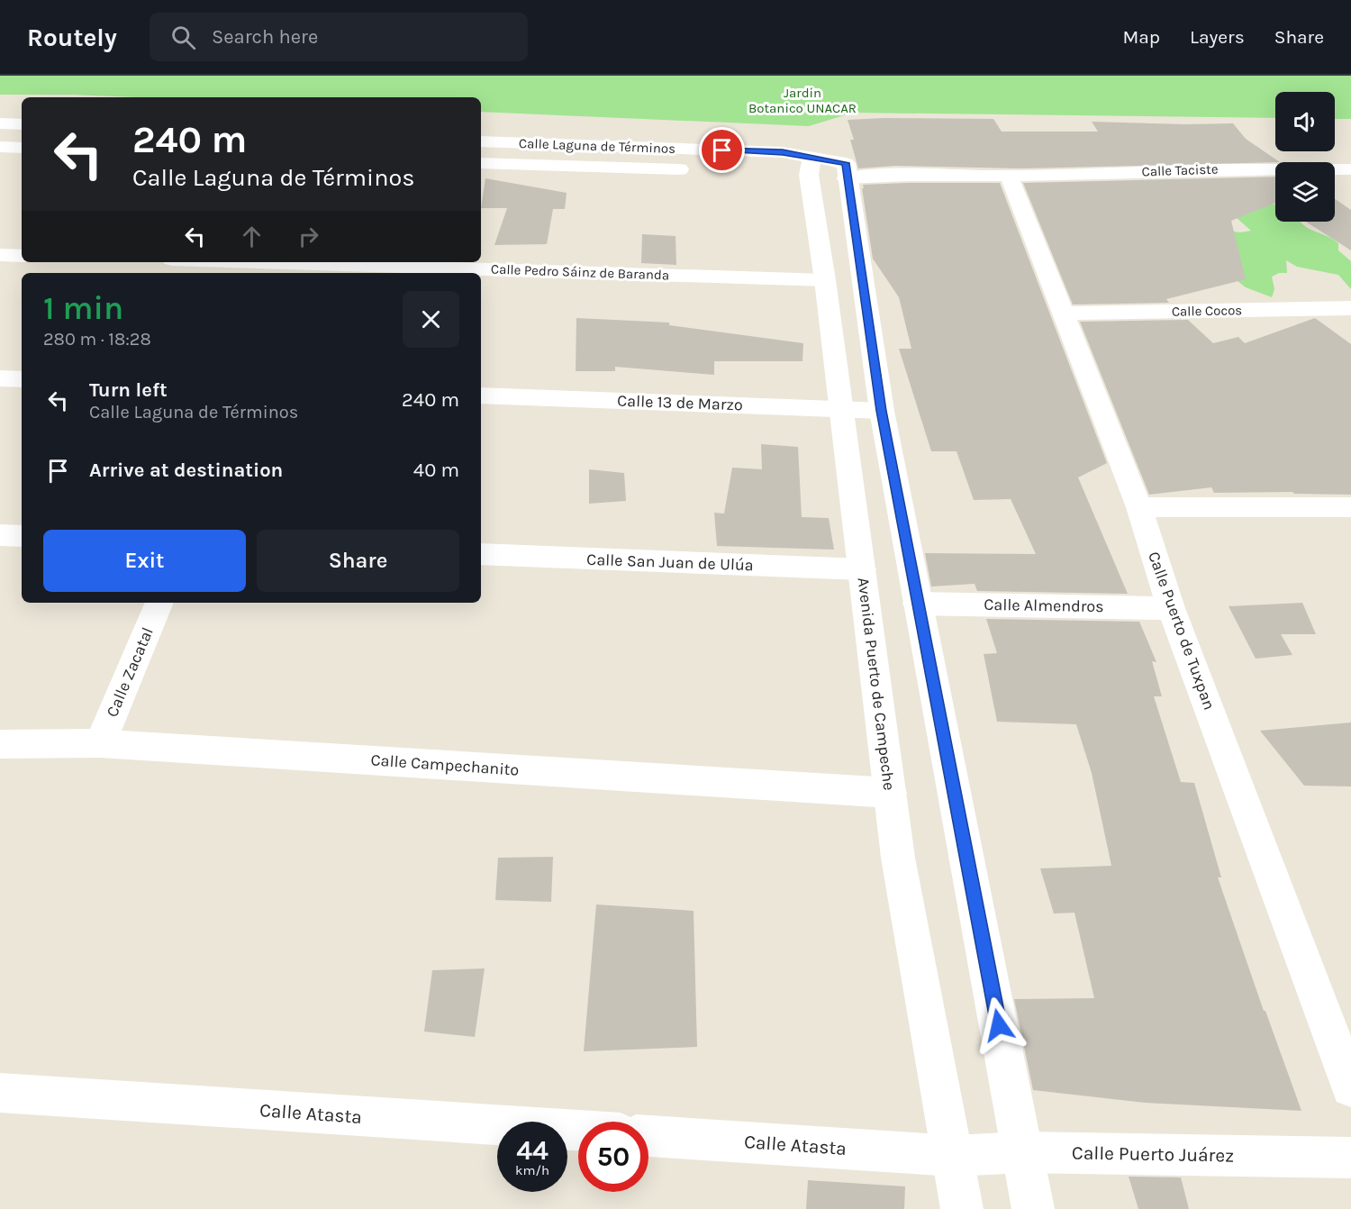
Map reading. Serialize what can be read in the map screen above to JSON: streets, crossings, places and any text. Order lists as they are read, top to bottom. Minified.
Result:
{"streets":{"street":["Calle Laguna de Términos","Calle Taciste","Calle Pedro Sáinz de Baranda","Calle Cocos","Calle 13 de Marzo","Calle San Juan de Ulúa","Calle Almendros","Calle Puerto de Tuxpan","Calle Zacatal","Avenida Puerto de Campeche","Calle Campechanito","Calle Atasta","Calle Puerto Juárez"]},"crossings":[["Calle Laguna de Términos","Calle Taciste"],["Calle Laguna de Términos","Calle Puerto de Tuxpan"],["Calle Laguna de Términos","Avenida Puerto de Campeche"],["Calle Taciste","Calle Puerto de Tuxpan"],["Calle Pedro Sáinz de Baranda","Avenida Puerto de Campeche"],["Calle Cocos","Calle Puerto de Tuxpan"],["Calle 13 de Marzo","Avenida Puerto de Campeche"],["Calle San Juan de Ulúa","Avenida Puerto de Campeche"],["Calle Almendros","Calle Puerto de Tuxpan"],["Calle Zacatal","Calle Campechanito"],["Avenida Puerto de Campeche","Calle Campechanito"],["Avenida Puerto de Campeche","Calle Atasta"],["Avenida Puerto de Campeche","Calle Puerto Juárez"],["Calle Atasta","Calle Puerto Juárez"]],"parks":["Jardin Botanico UNACAR"],"page":{"header":"Routely","search":"Search here","nav":["Map","Layers","Share"],"turn":["240 m","Calle Laguna de Términos"],"heading":["1 min","280 m · 18:28"],"list":[{"name":"Turn left","note":"Calle Laguna de Términos","value":"240 m"},{"name":"Arrive at destination","value":"40 m"}],"buttons":["Exit","Share"],"speed":"44 km/h","limit":"50"}}
